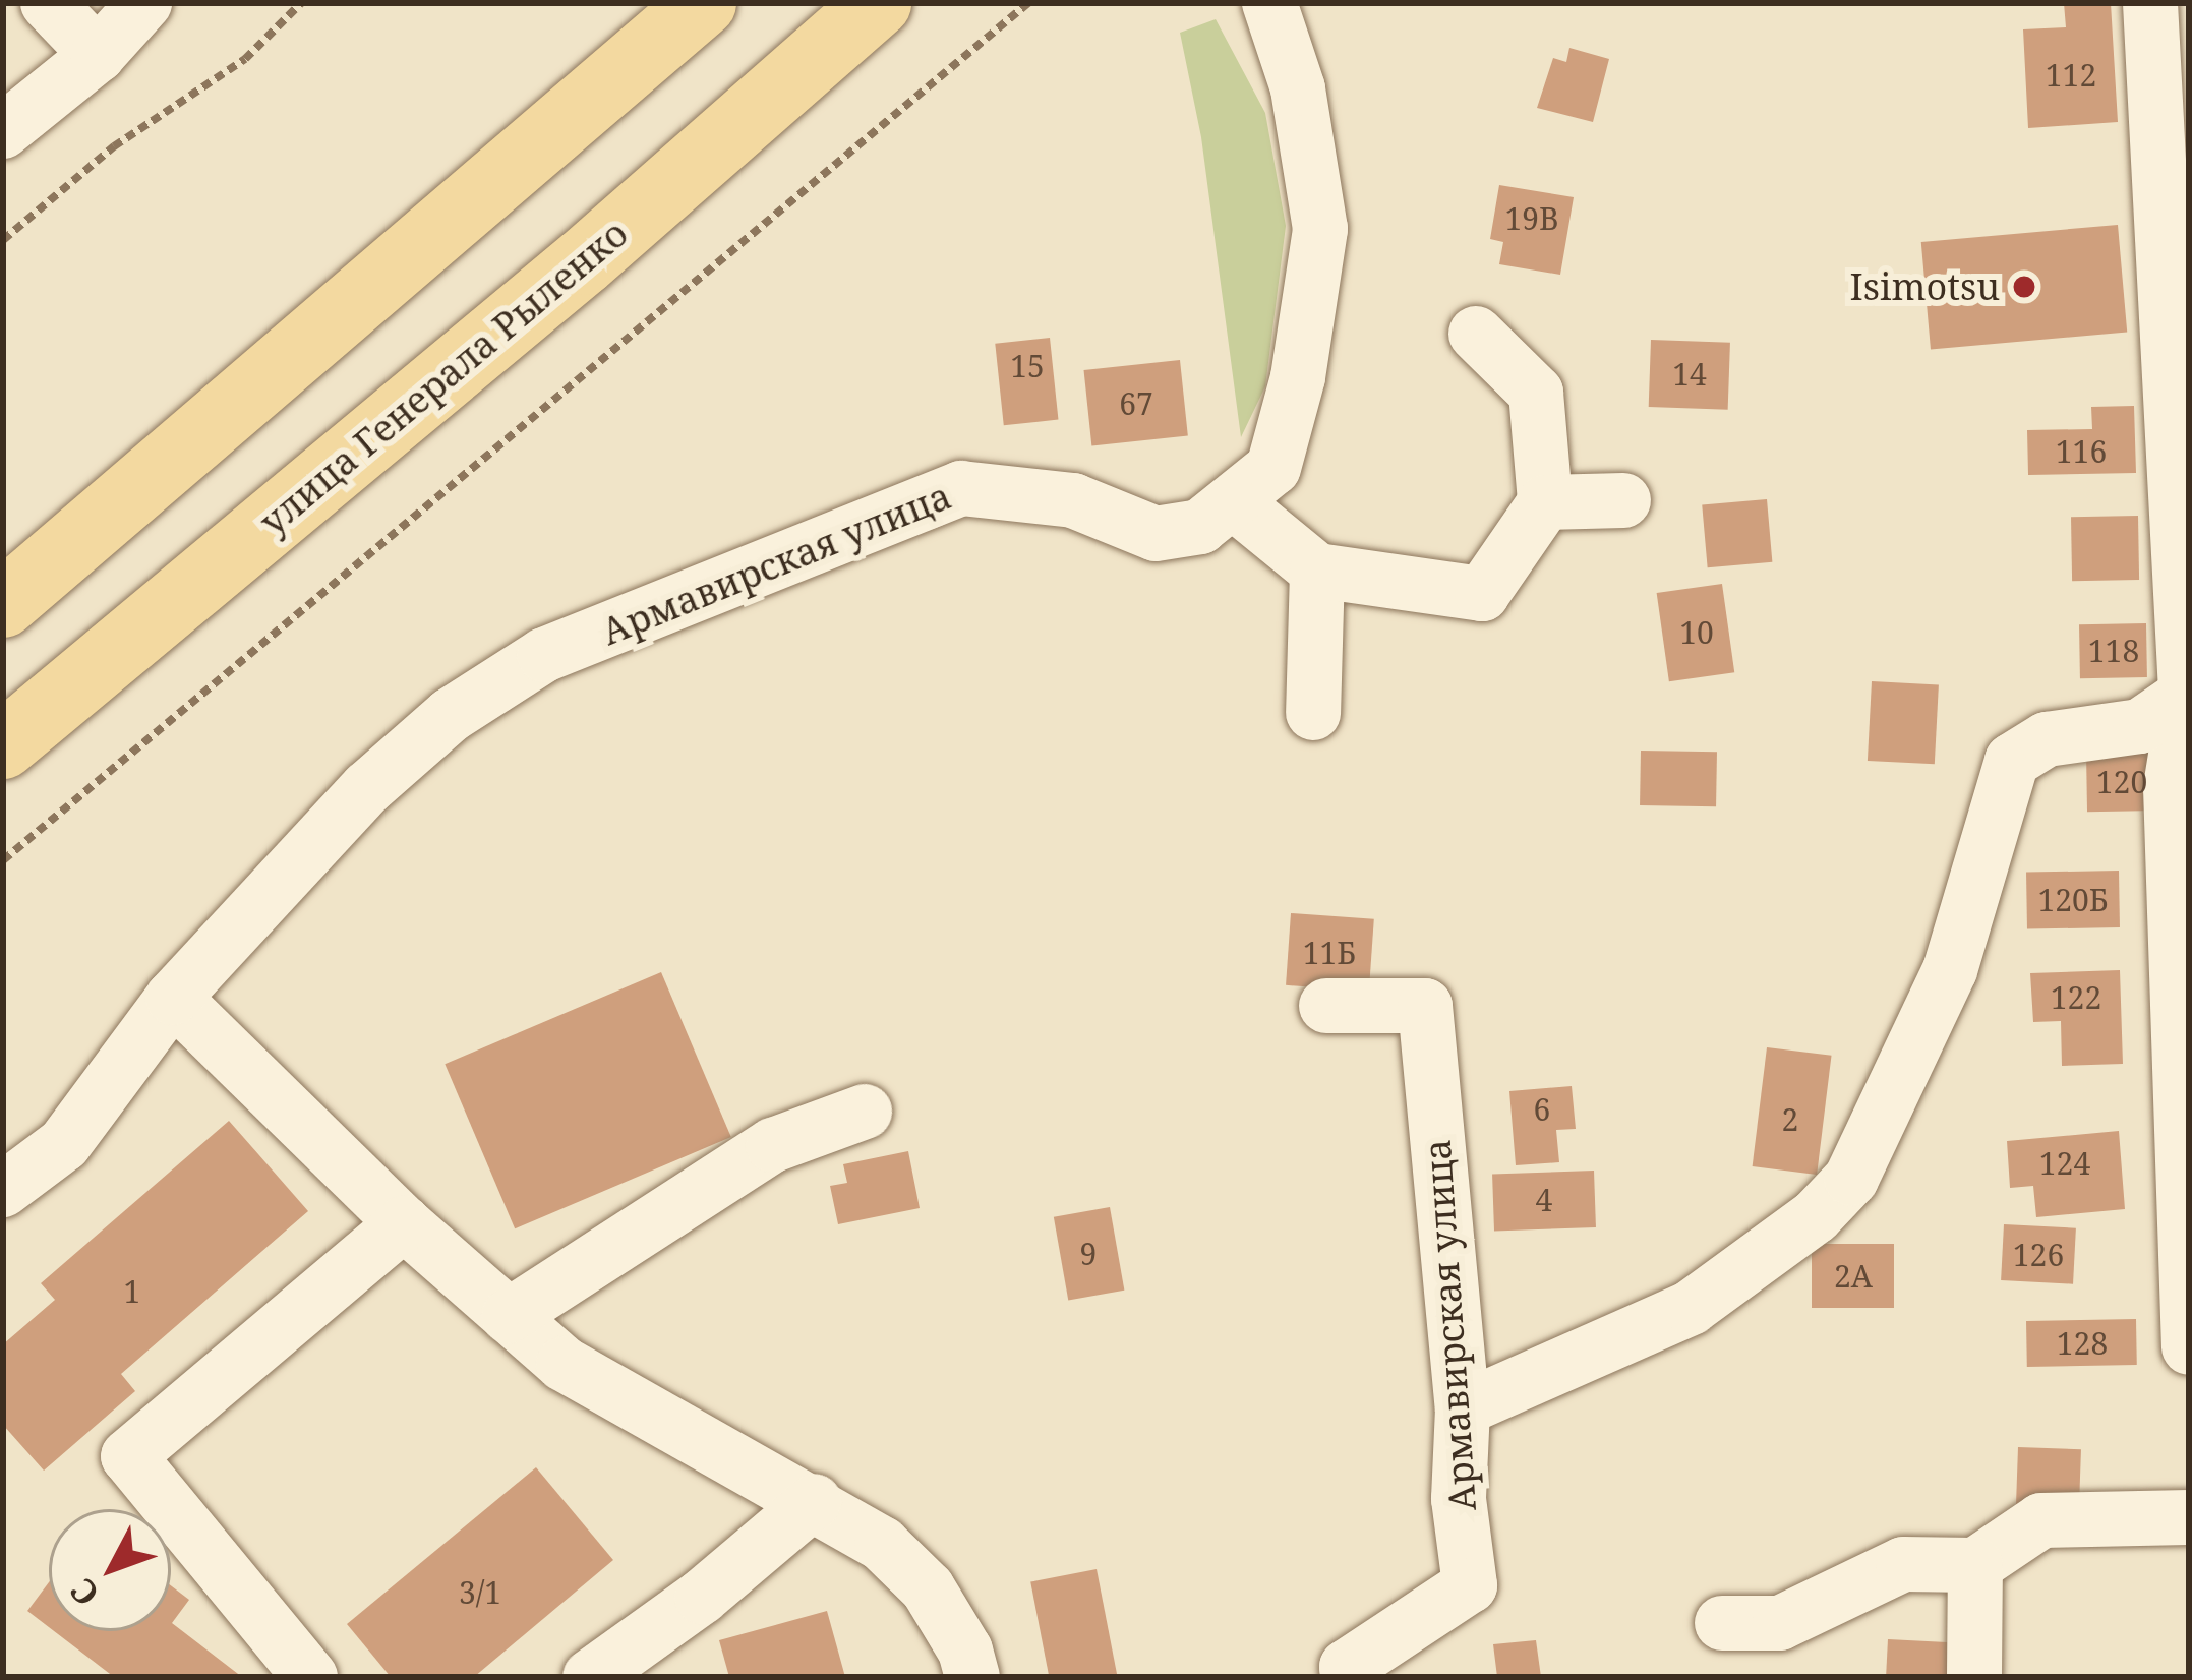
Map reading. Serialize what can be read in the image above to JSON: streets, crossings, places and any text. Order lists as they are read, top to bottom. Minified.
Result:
{"streets":{"main road":["улица Генерала Рыленко"],"street":["Армавирская улица"]},"places":["Isimotsu"],"house_numbers":["112","19В","15","14","67","116","10","118","120","120Б","11Б","122","6","2","124","4","9","126","2А","1","128","3/1"],"north":"bottom left"}
